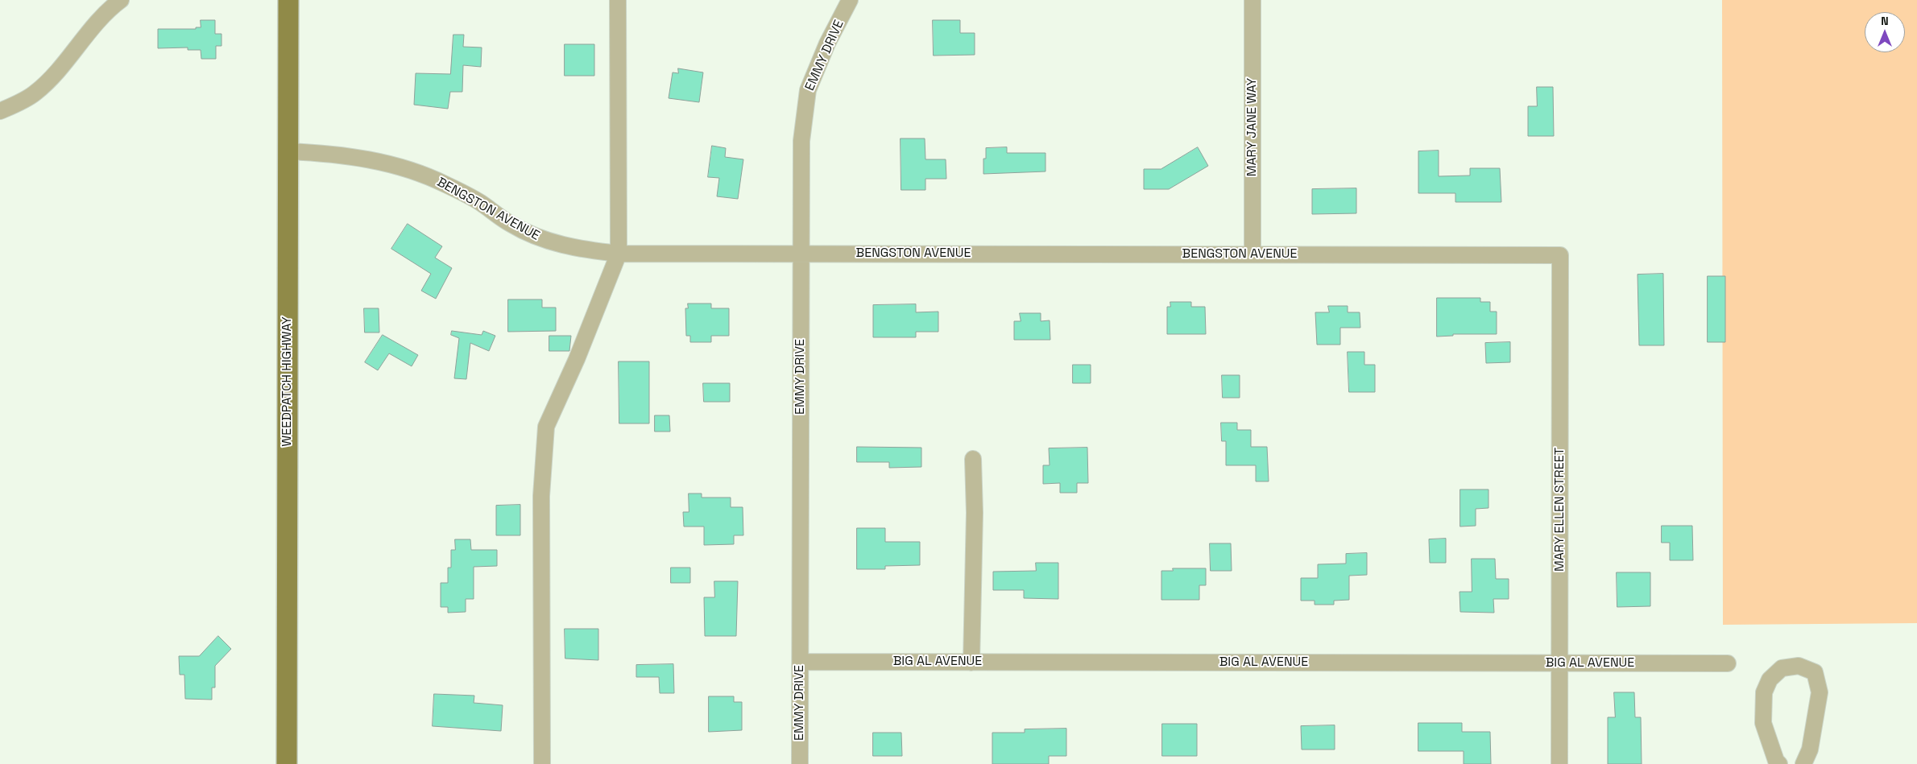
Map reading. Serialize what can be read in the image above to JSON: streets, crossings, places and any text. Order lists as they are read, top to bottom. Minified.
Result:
{"streets":{"main road":["WEEDPATCH HIGHWAY"],"street":["EMMY DRIVE","MARY JANE WAY","BENGSTON AVENUE","MARY ELLEN STREET","BIG AL AVENUE"]},"crossings":[["EMMY DRIVE","BENGSTON AVENUE"],["EMMY DRIVE","BIG AL AVENUE"],["MARY JANE WAY","BENGSTON AVENUE"],["BENGSTON AVENUE","WEEDPATCH HIGHWAY"],["BENGSTON AVENUE","MARY ELLEN STREET"],["MARY ELLEN STREET","BIG AL AVENUE"]],"north":"top"}
